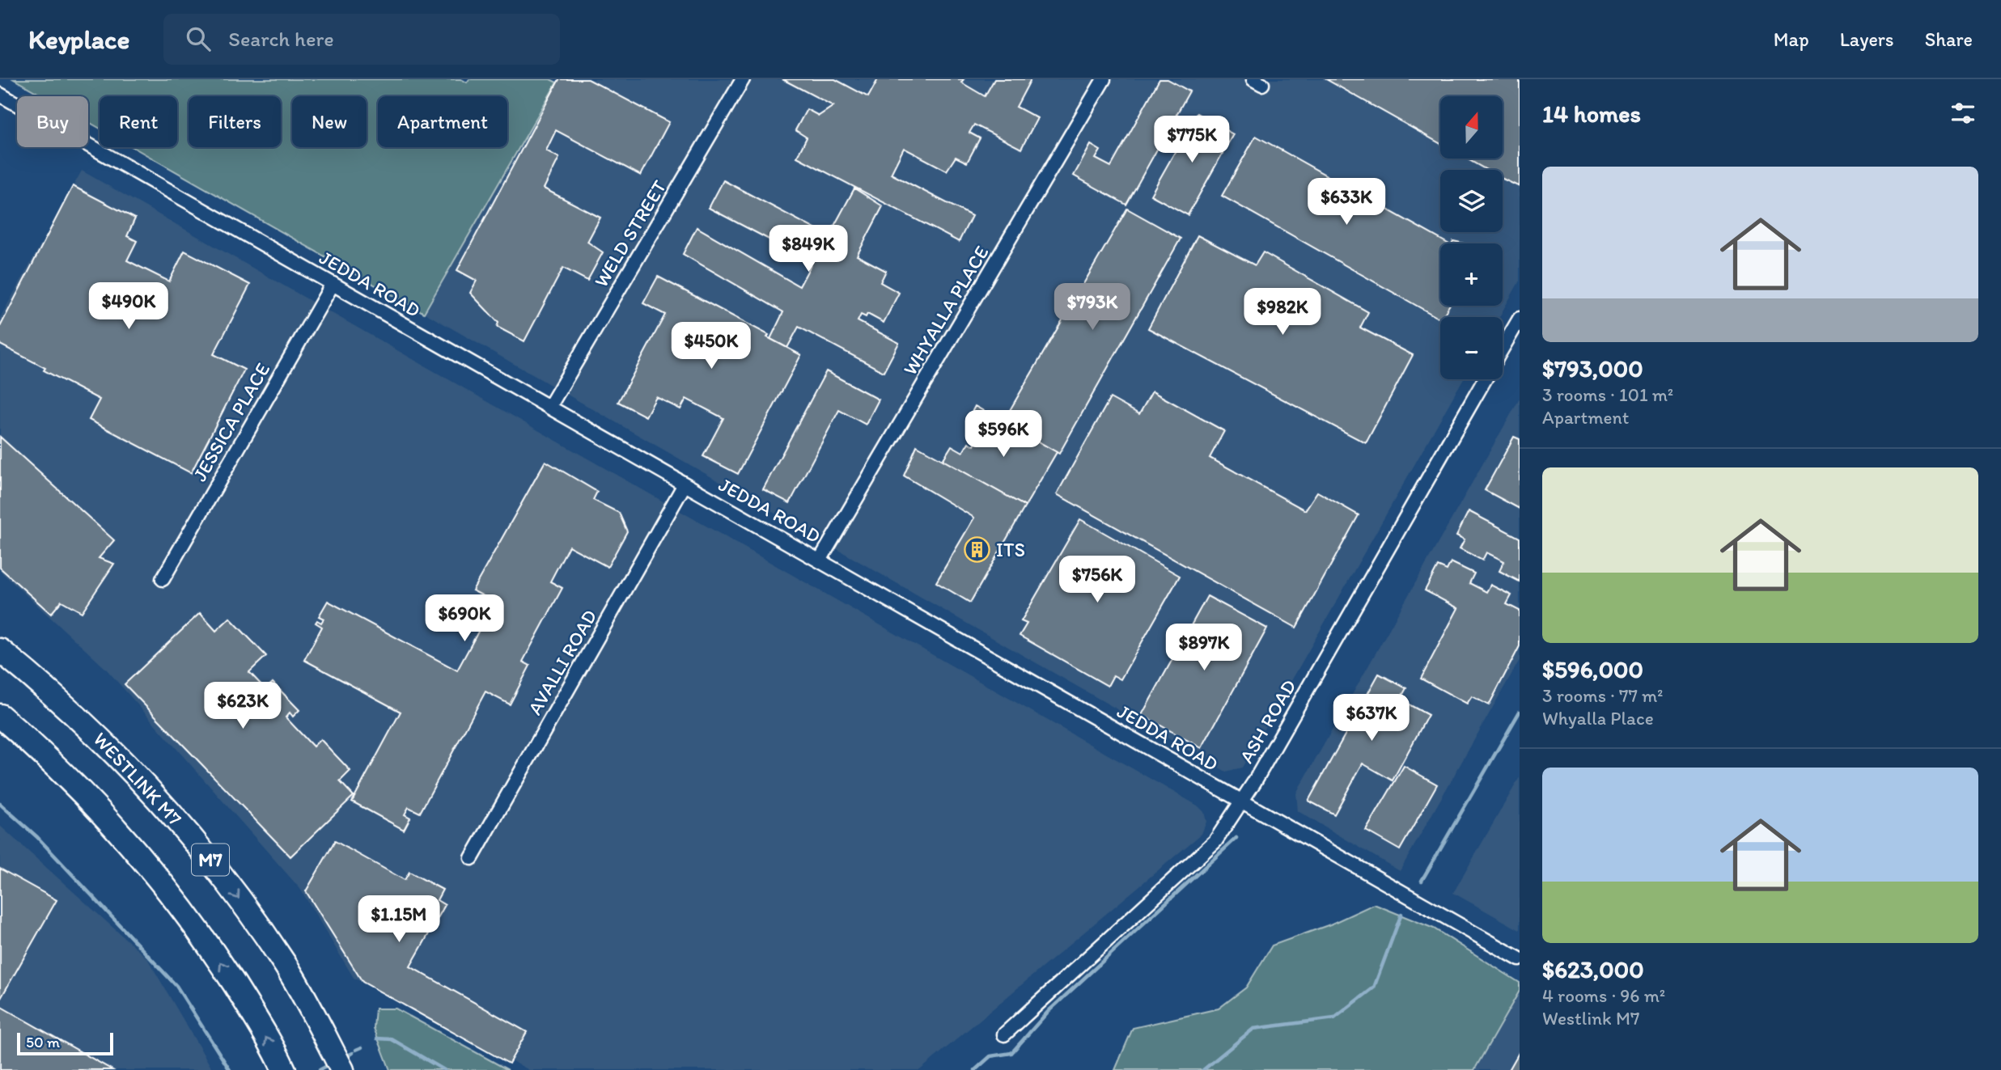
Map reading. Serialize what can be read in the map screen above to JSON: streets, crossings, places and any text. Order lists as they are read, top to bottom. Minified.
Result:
{"streets":{"highway":["WESTLINK M7","M7"],"street":["WELD STREET","JEDDA ROAD","WHYALLA PLACE","JESSICA PLACE","AVALLI ROAD","ASH ROAD"]},"crossings":[["WELD STREET","JEDDA ROAD"],["JEDDA ROAD","WHYALLA PLACE"],["JEDDA ROAD","JESSICA PLACE"],["JEDDA ROAD","AVALLI ROAD"],["JEDDA ROAD","ASH ROAD"]],"places":{"building":["ITS"]},"scale_bar":"50 m","north":"top","page":{"header":"Keyplace","search":"Search here","nav":["Map","Layers","Share"],"heading":"14 homes","map_buttons":["+","−"],"chip":["Buy","Rent","Filters","New","Apartment"],"price":["$775K","$633K","$849K","$490K","$793K","$982K","$450K","$596K","$756K","$690K","$897K","$623K","$637K","$1.15M"],"list":[{"name":"$793,000","note":"3 rooms · 101 m² · Apartment"},{"name":"$596,000","note":"3 rooms · 77 m² · Whyalla Place"},{"name":"$623,000","note":"4 rooms · 96 m² · Westlink M7"}],"scale":"50 m"}}
